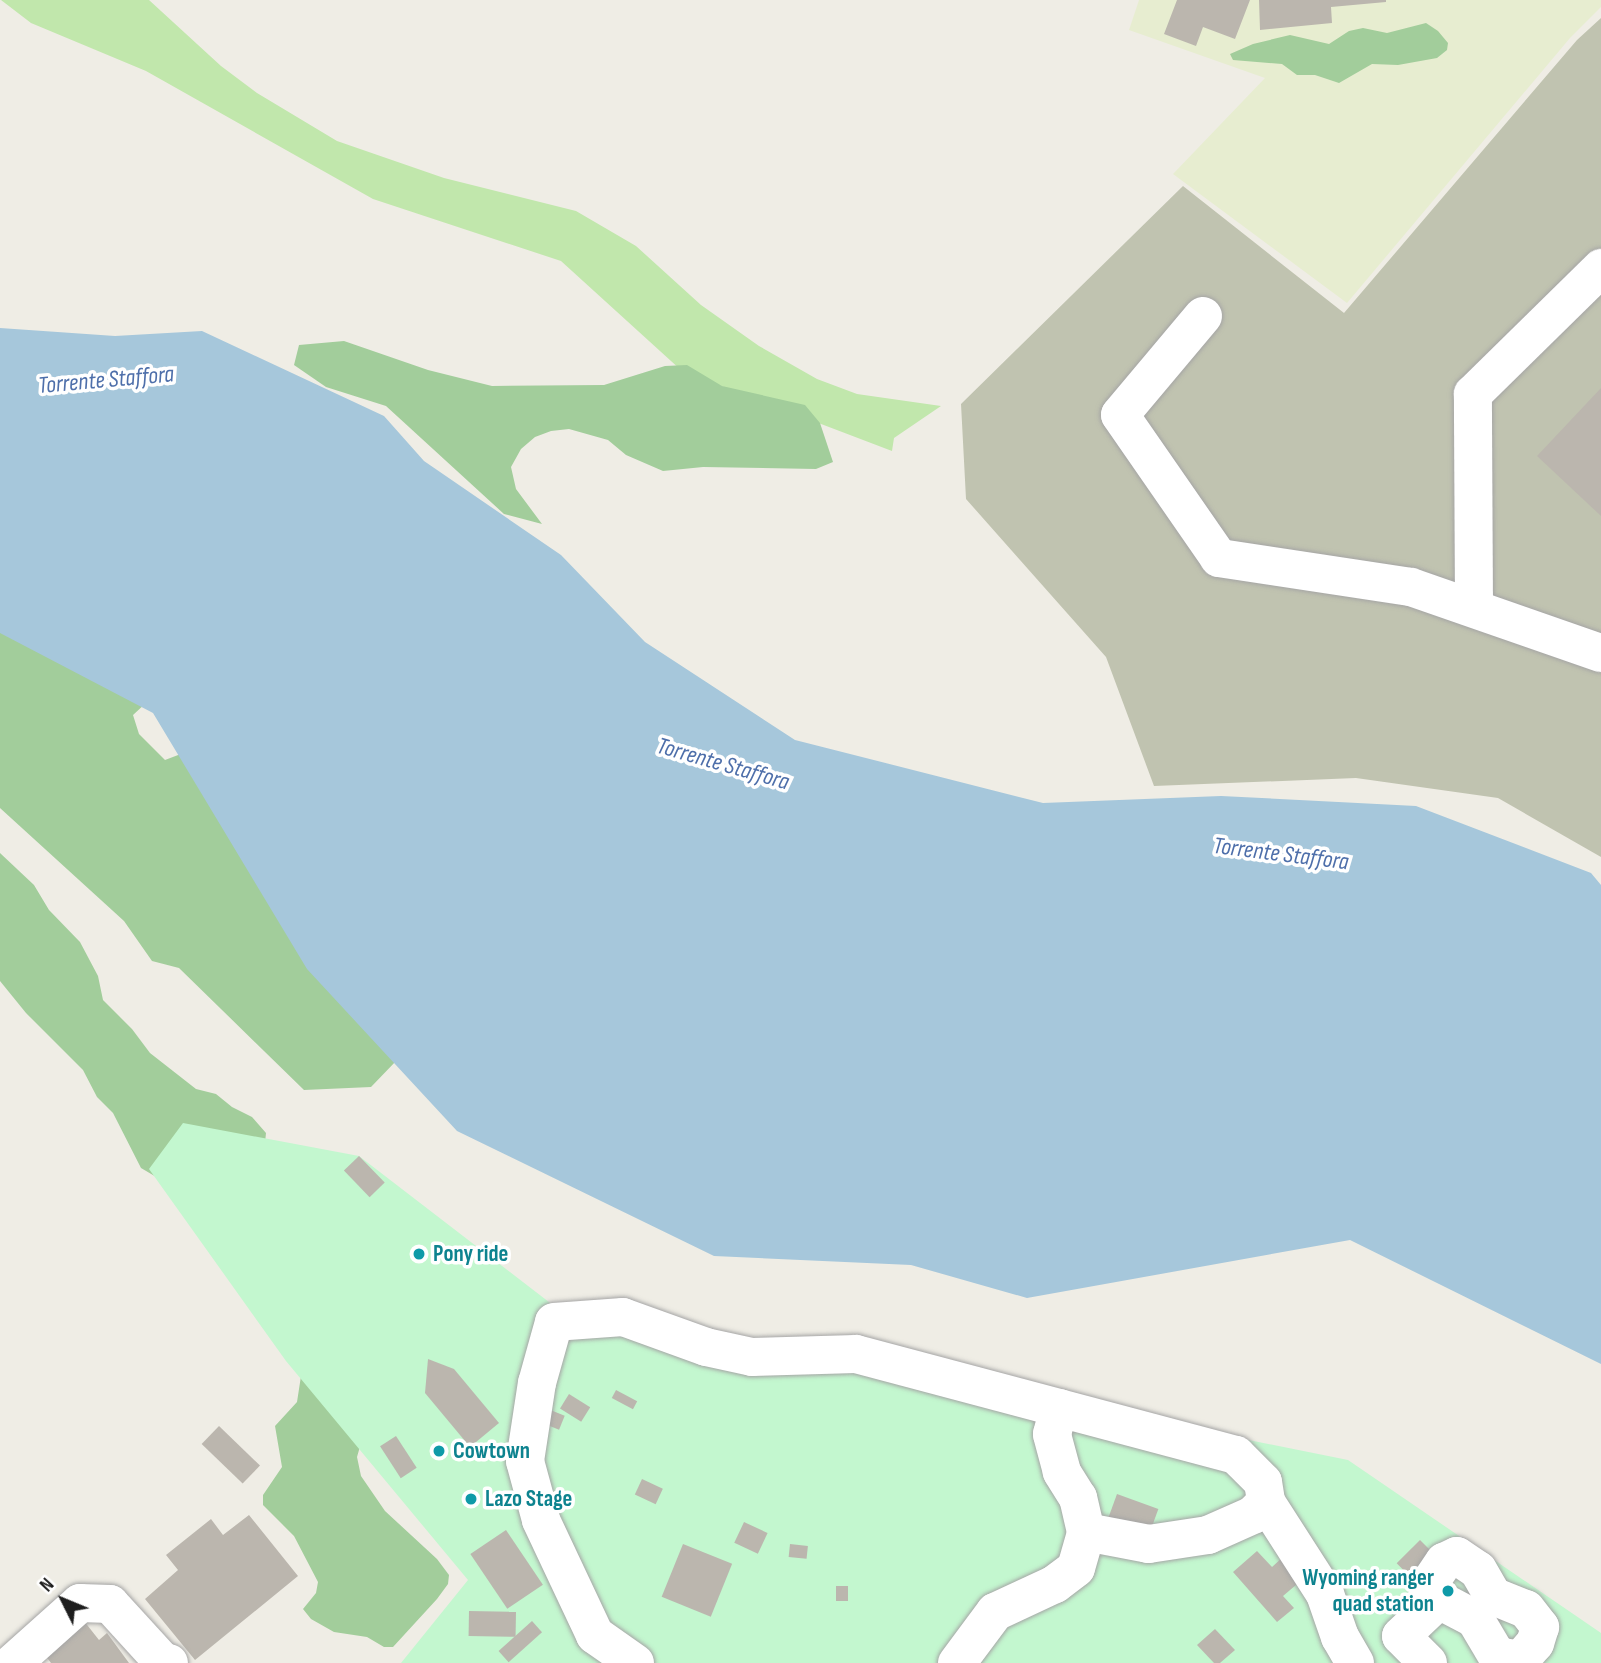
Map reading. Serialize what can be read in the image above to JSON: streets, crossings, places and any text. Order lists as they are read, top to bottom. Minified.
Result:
{"water":["Torrente Staffora"],"places":["Pony ride","Cowtown","Lazo Stage","Wyoming ranger quad station"],"north":"top left"}
